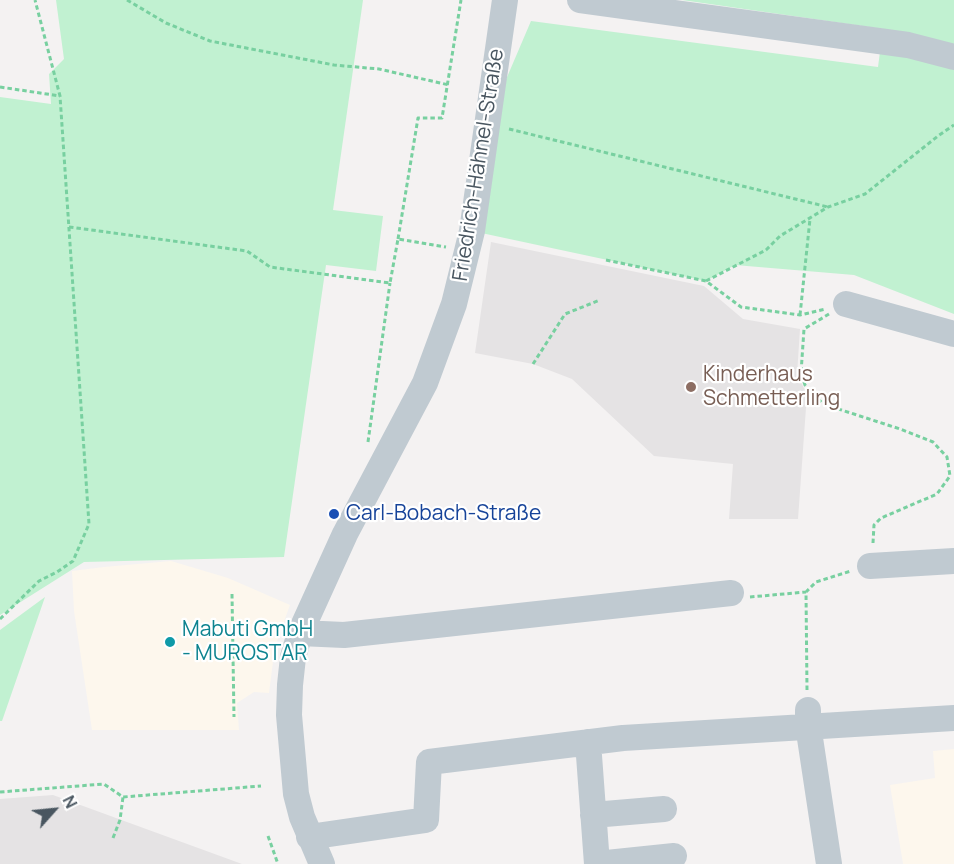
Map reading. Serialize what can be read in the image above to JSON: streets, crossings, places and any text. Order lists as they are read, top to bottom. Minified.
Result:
{"streets":{"street":["Friedrich-Hähnel-Straße"]},"places":["Kinderhaus Schmetterling","Carl-Bobach-Straße","Mabuti GmbH - MUROSTAR"],"north":"top right"}
